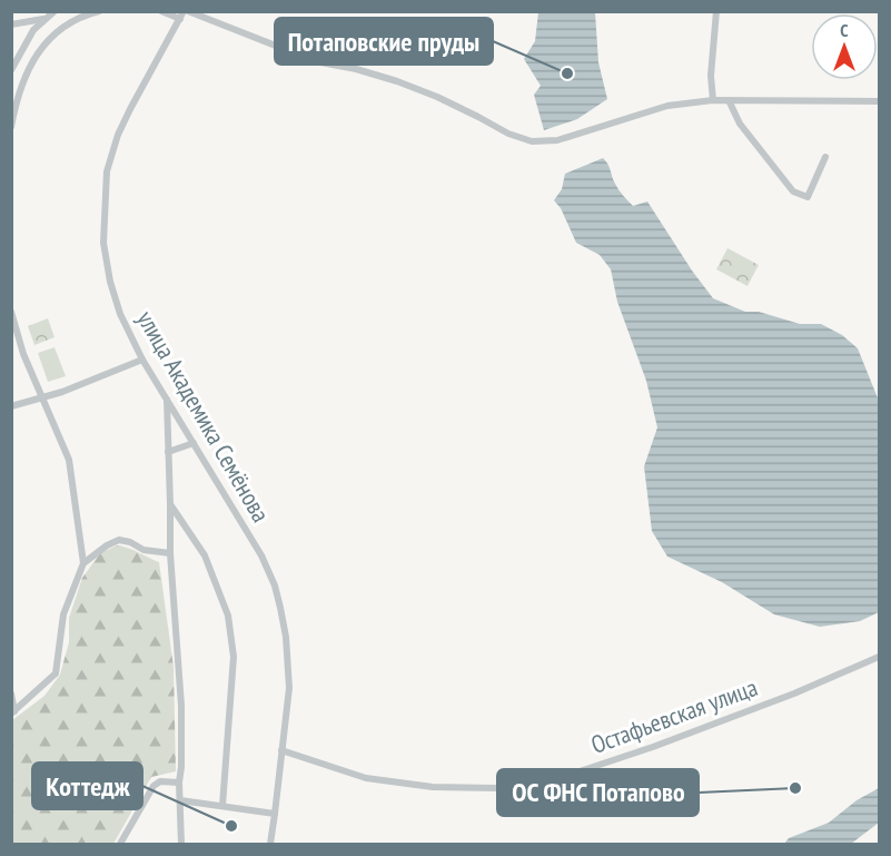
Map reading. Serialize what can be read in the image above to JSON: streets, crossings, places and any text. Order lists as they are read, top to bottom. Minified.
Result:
{"streets":{"street":["улица Академика Семёнова","Остафьевская улица"]},"crossings":[["улица Академика Семёнова","Остафьевская улица"]],"places":["Потаповские пруды","ОС ФНС Потапово","Коттедж"],"north":"top"}
